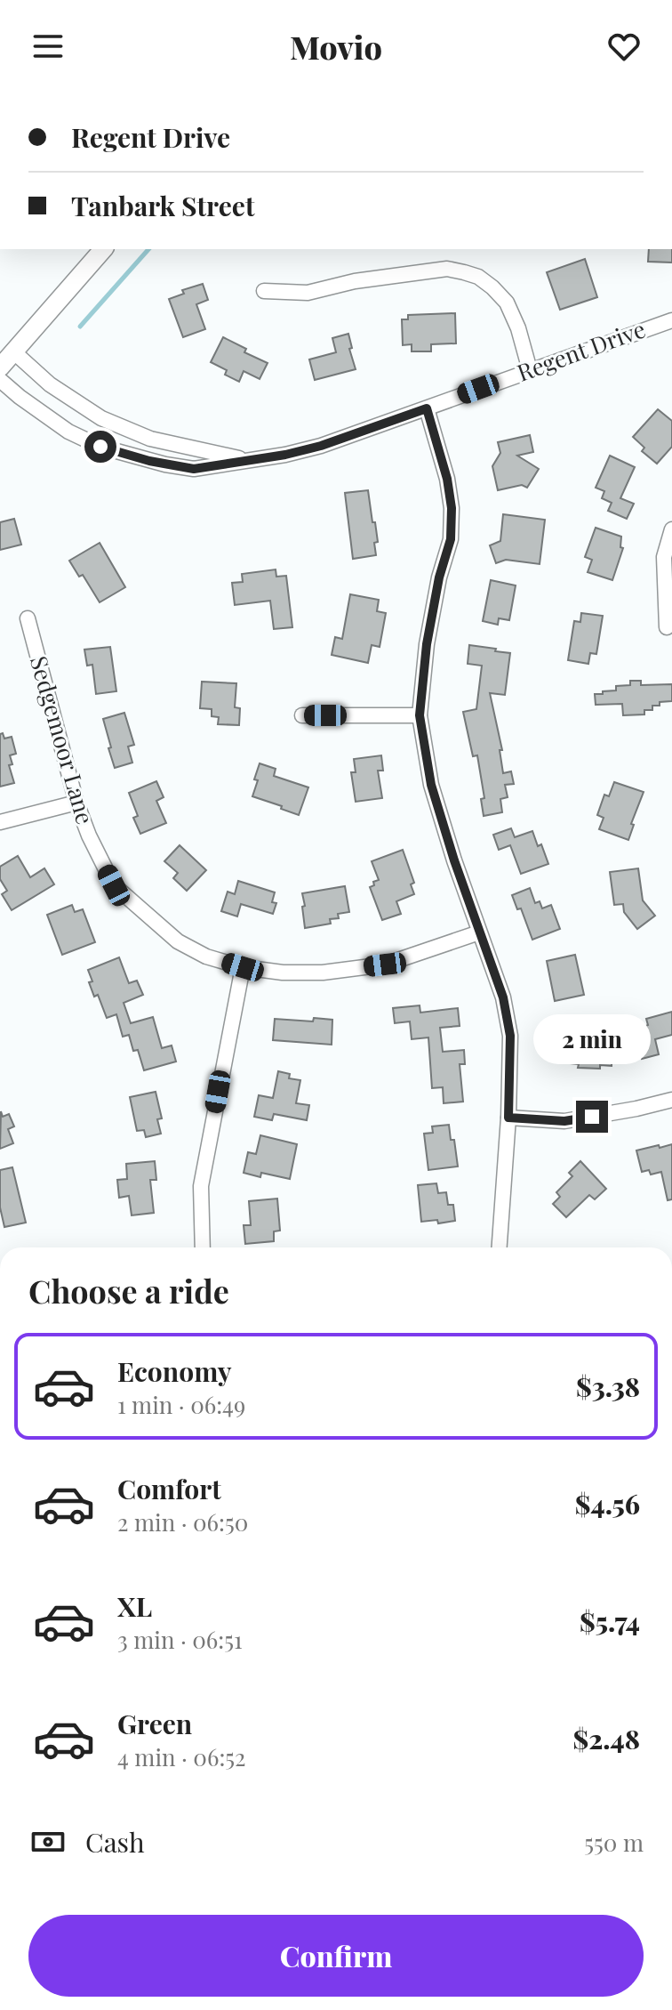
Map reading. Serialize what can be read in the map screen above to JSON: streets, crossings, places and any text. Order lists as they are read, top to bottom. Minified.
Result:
{"streets":{"street":["Regent Drive","Sedgemoor Lane"]},"page":{"header":"Movio","banner":["Regent Drive","Tanbark Street"],"bubble":"2 min","heading":"Choose a ride","list":[{"name":"Economy","note":"1 min · 06:49","value":"$3.38"},{"name":"Comfort","note":"2 min · 06:50","value":"$4.56"},{"name":"XL","note":"3 min · 06:51","value":"$5.74"},{"name":"Green","note":"4 min · 06:52","value":"$2.48"}],"pay":["Cash","550 m"],"buttons":"Confirm"}}
